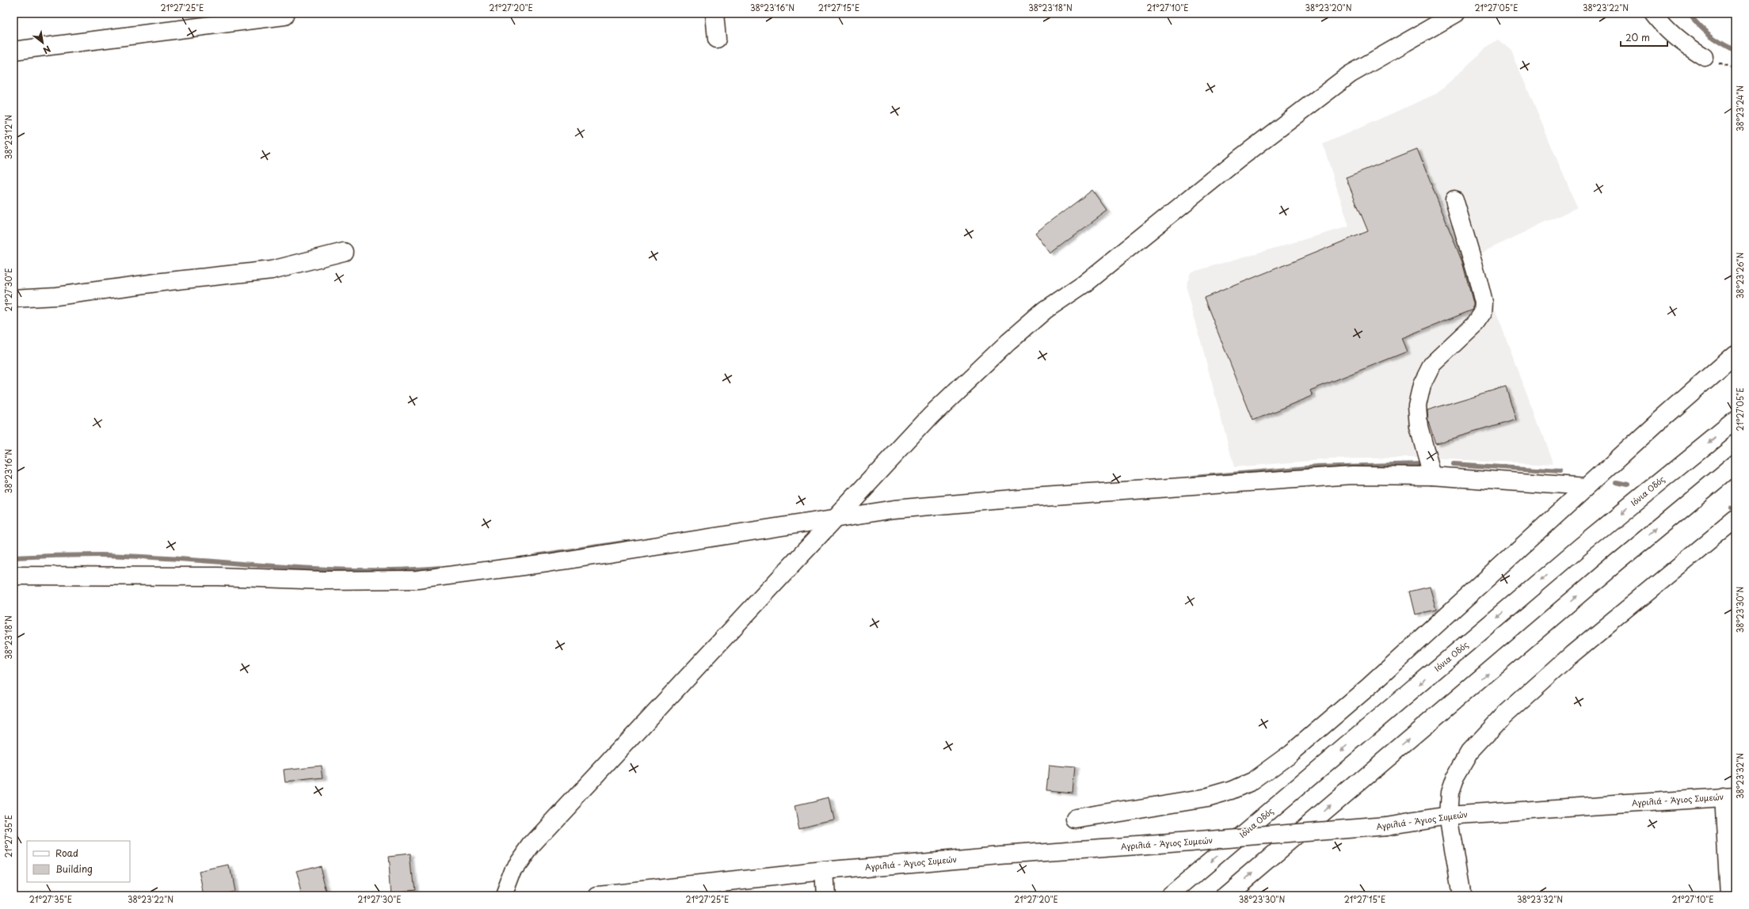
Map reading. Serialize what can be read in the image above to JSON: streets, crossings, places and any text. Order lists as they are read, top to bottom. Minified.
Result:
{"streets":{"main road":["Ιόνια Οδός","Αγριλιά - Άγιος Συμεών"]},"legend":["Road","Building"],"scale_bar":"20 m","north":"bottom right","coordinates":["21°27'25\"E","21°27'20\"E","38°23'16\"N","21°27'15\"E","38°23'18\"N","21°27'10\"E","38°23'20\"N","21°27'05\"E","38°23'22\"N","38°23'24\"N","38°23'12\"N","38°23'26\"N","21°27'30\"E","38°23'30\"N","38°23'32\"N","21°27'35\"E"]}
